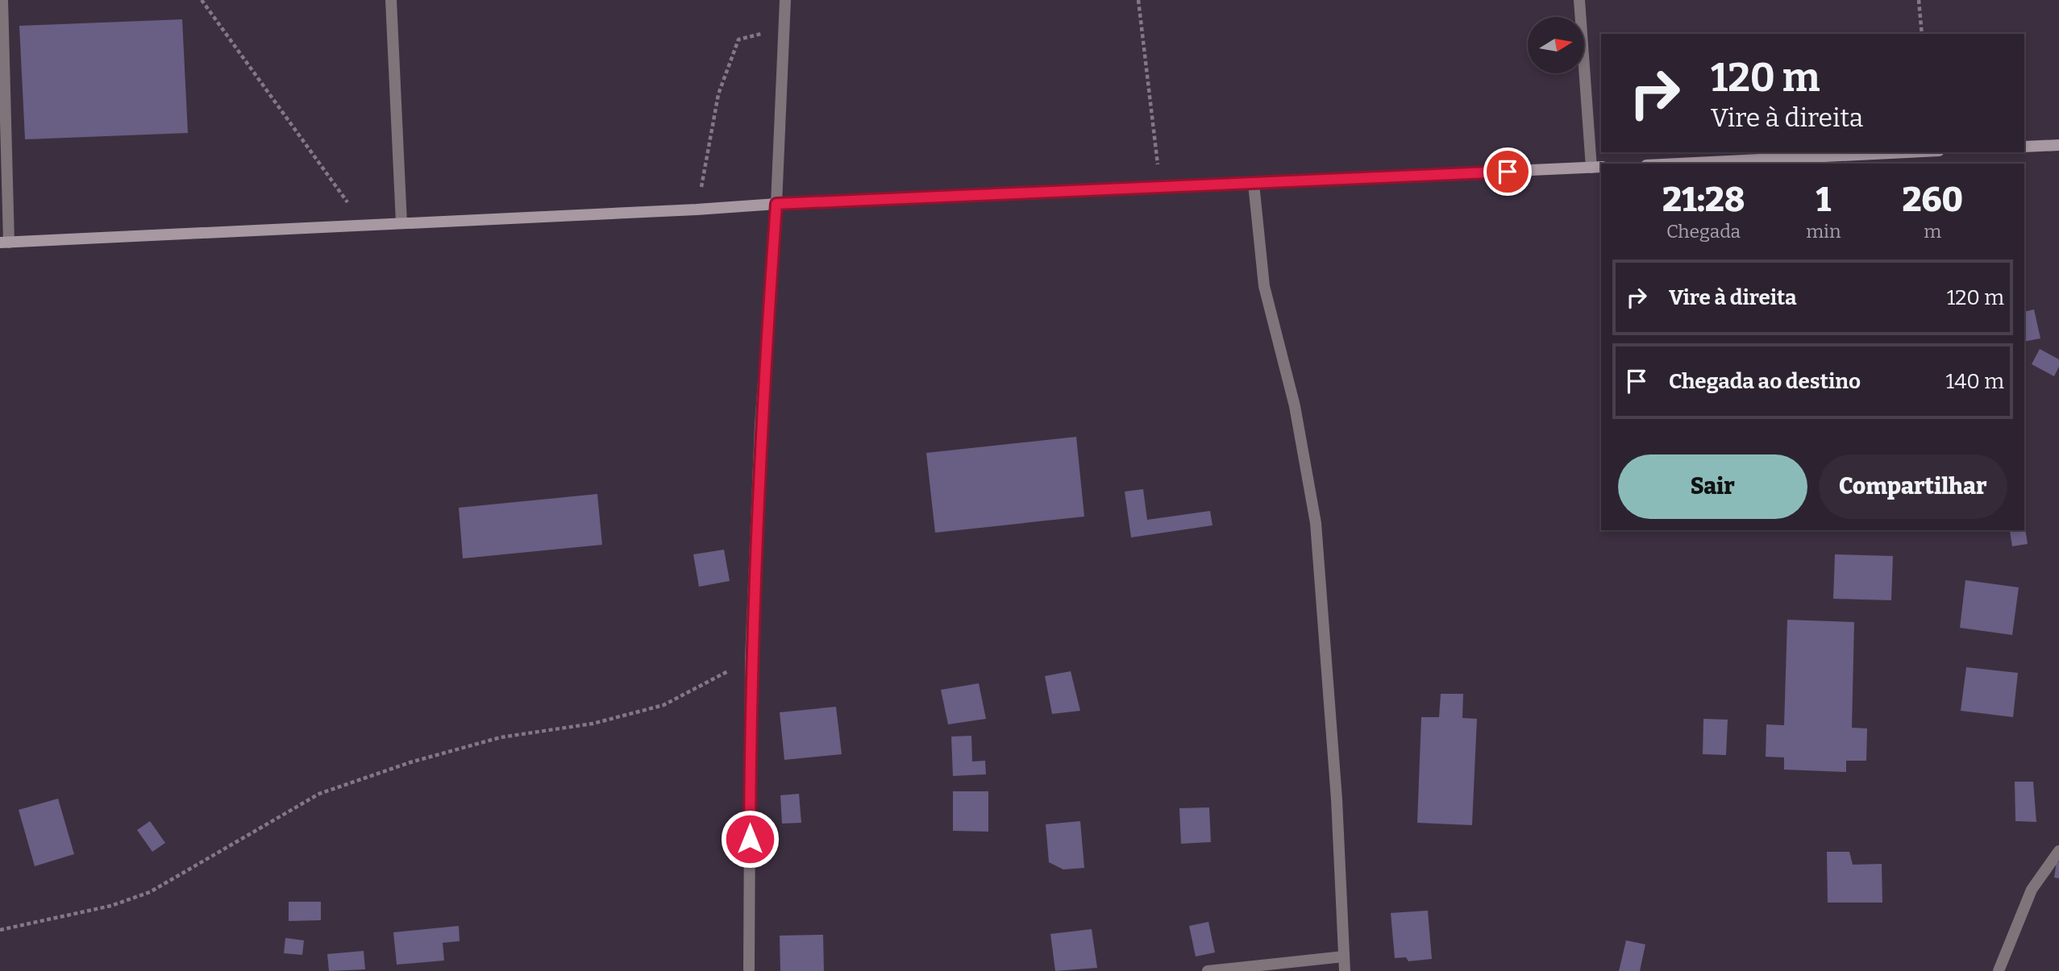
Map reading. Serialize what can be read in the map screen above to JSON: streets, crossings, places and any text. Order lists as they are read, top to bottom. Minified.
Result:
{"north":"right","page":{"turn":["120 m","Vire à direita"],"eta":["21:28","Chegada","1","min","260","m"],"list":[{"name":"Vire à direita","value":"120 m"},{"name":"Chegada ao destino","value":"140 m"}],"buttons":["Sair","Compartilhar"]}}
